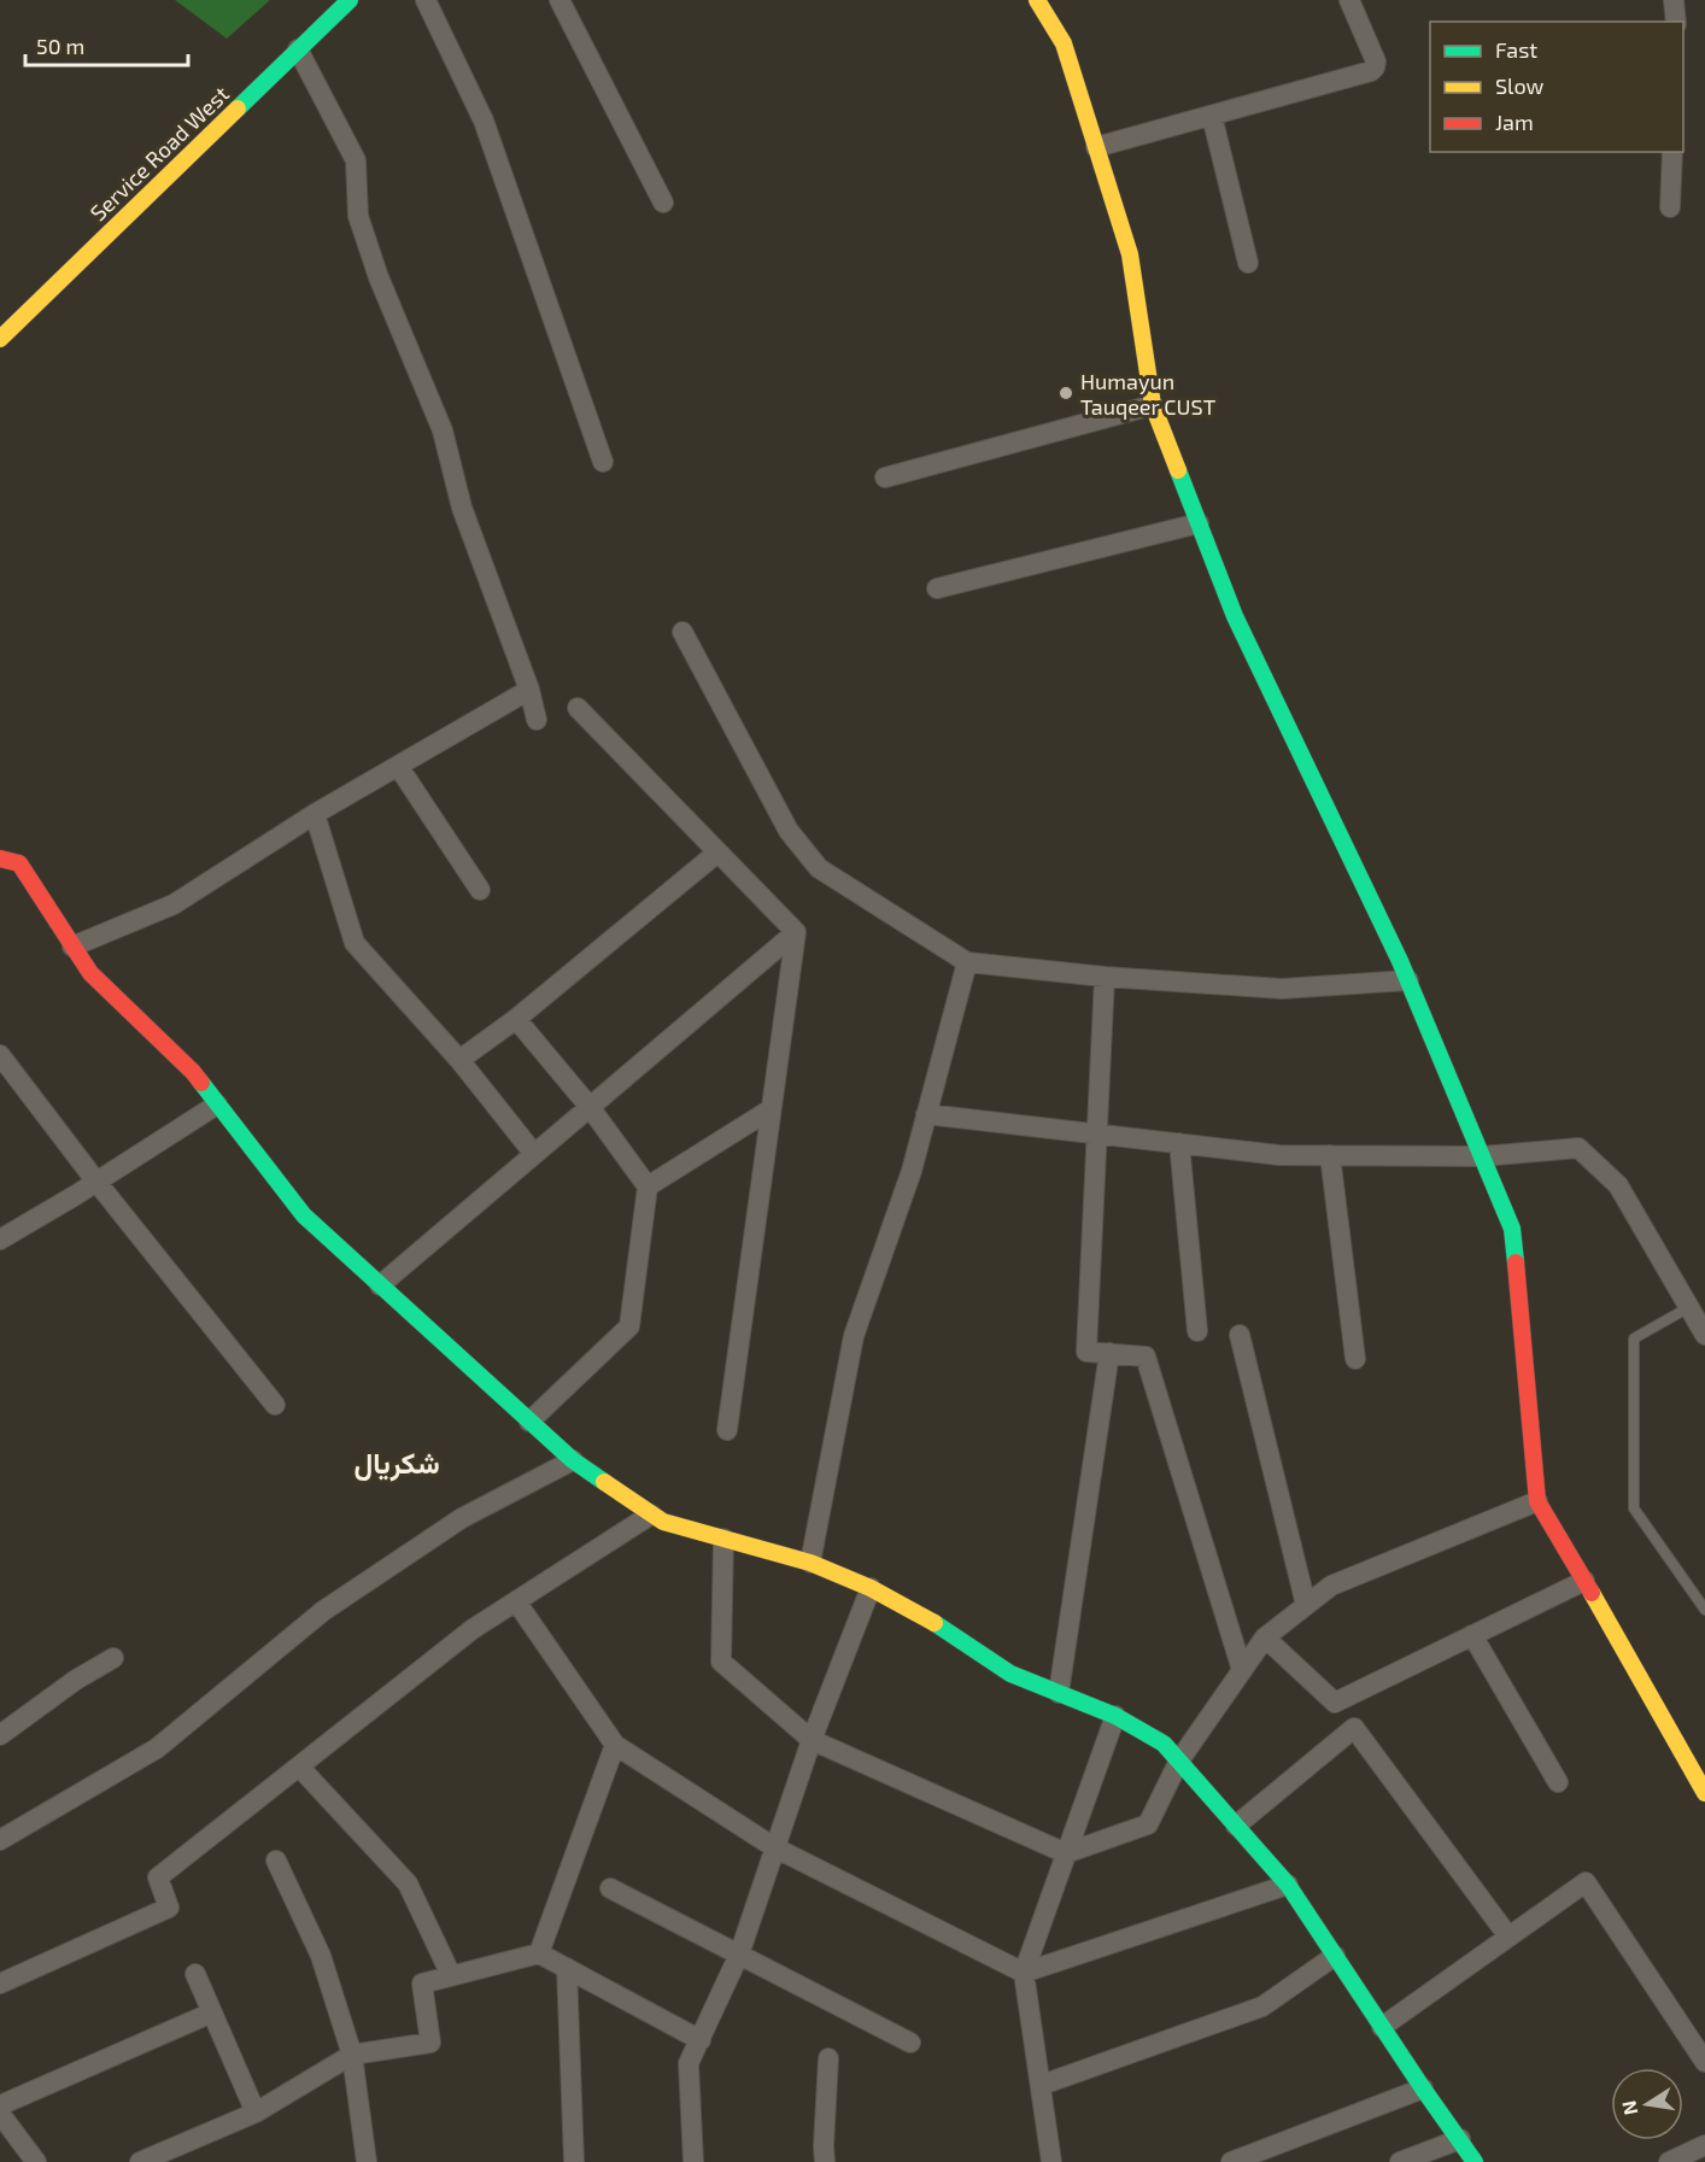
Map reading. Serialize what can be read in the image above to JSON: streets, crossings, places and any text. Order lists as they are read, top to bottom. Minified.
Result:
{"streets":{"street":["Service Road West"]},"districts":["شکریال"],"places":["Humayun Tauqeer CUST"],"legend":["Fast","Slow","Jam"],"scale_bar":"50 m","north":"left"}
